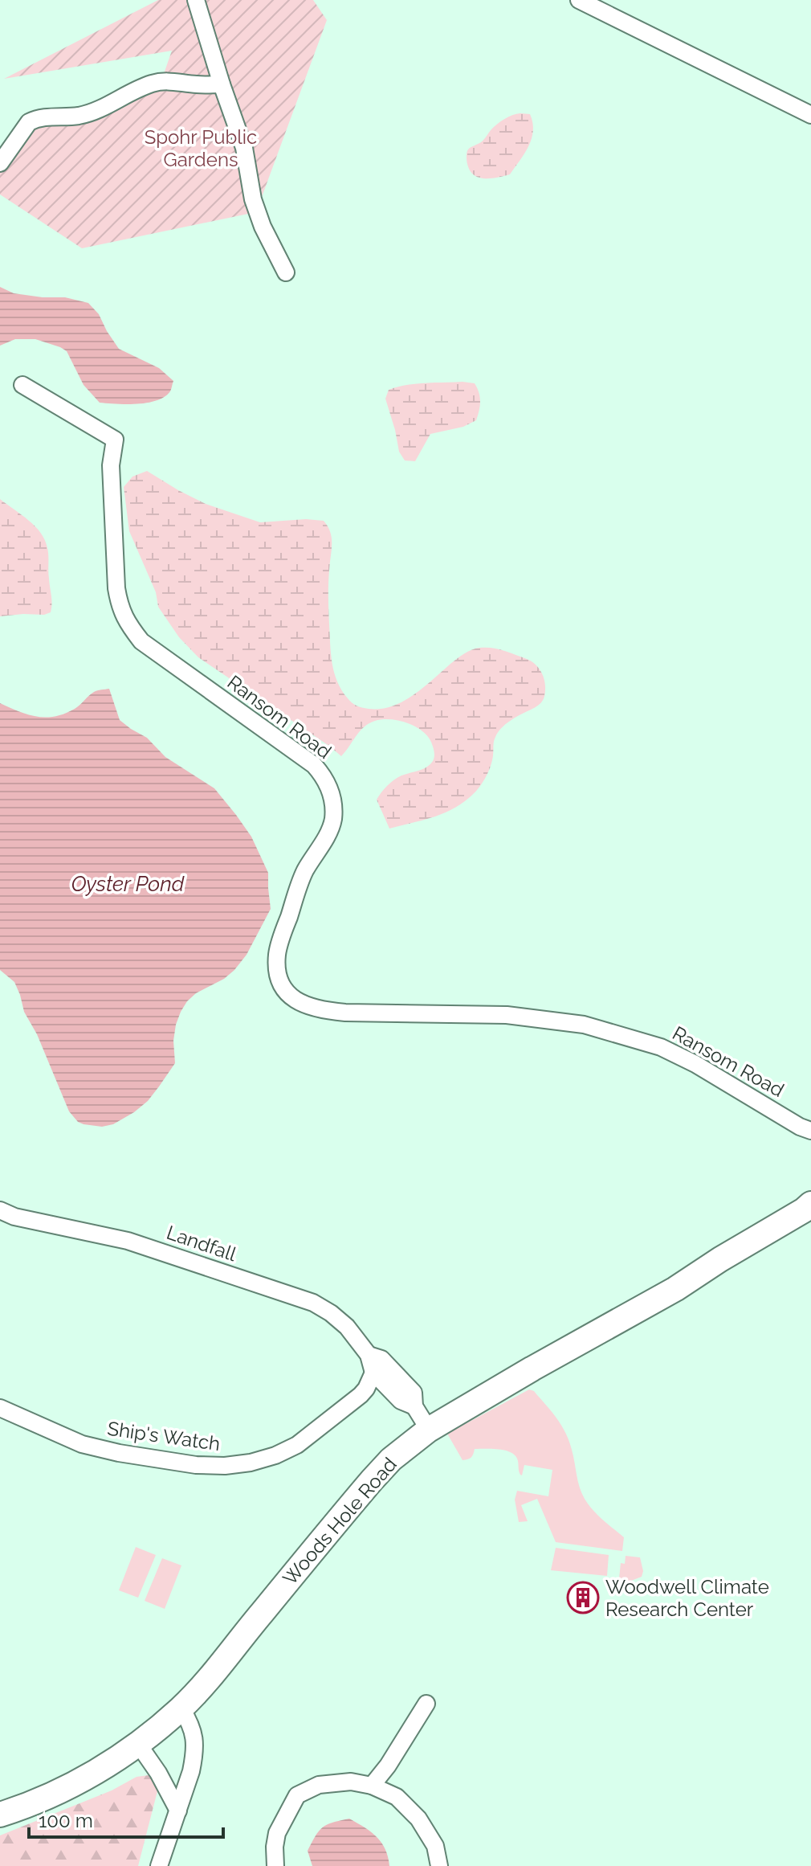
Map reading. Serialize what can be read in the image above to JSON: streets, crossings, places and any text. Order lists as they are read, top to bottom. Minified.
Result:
{"streets":{"highway":["Woods Hole Road"],"street":["Ransom Road","Landfall","Ship's Watch"]},"crossings":[["Landfall","Ship's Watch"],["Landfall","Woods Hole Road"]],"water":["Oyster Pond"],"parks":["Spohr Public Gardens"],"places":{"building":["Woodwell Climate Research Center"]},"scale_bar":"100 m"}
